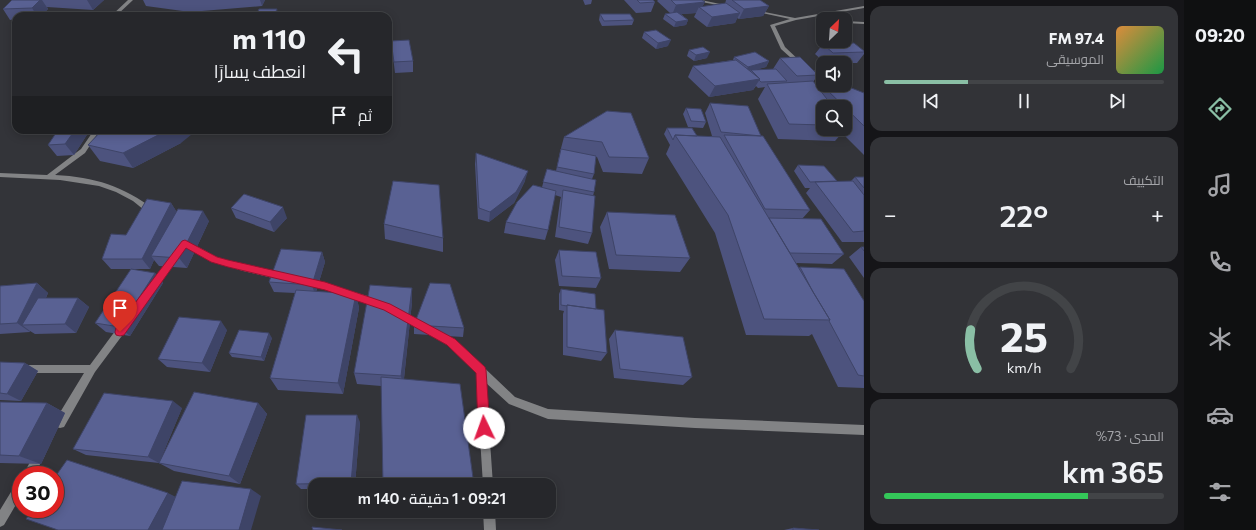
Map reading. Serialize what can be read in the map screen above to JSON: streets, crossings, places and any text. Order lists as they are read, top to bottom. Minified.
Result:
{"north":"top right","page":{"tabs":"09:20","turn":["110 m","انعطف يسارًا"],"song":["97.4 FM","الموسيقى"],"then":"ثم","tile":["التكييف",["المدى · 73%","365 km"]],"heat":["−","22°","+"],"limit":"30","trip":"09:21 · 1 دقيقة · 140 m","gauge":["25","km/h"]}}
